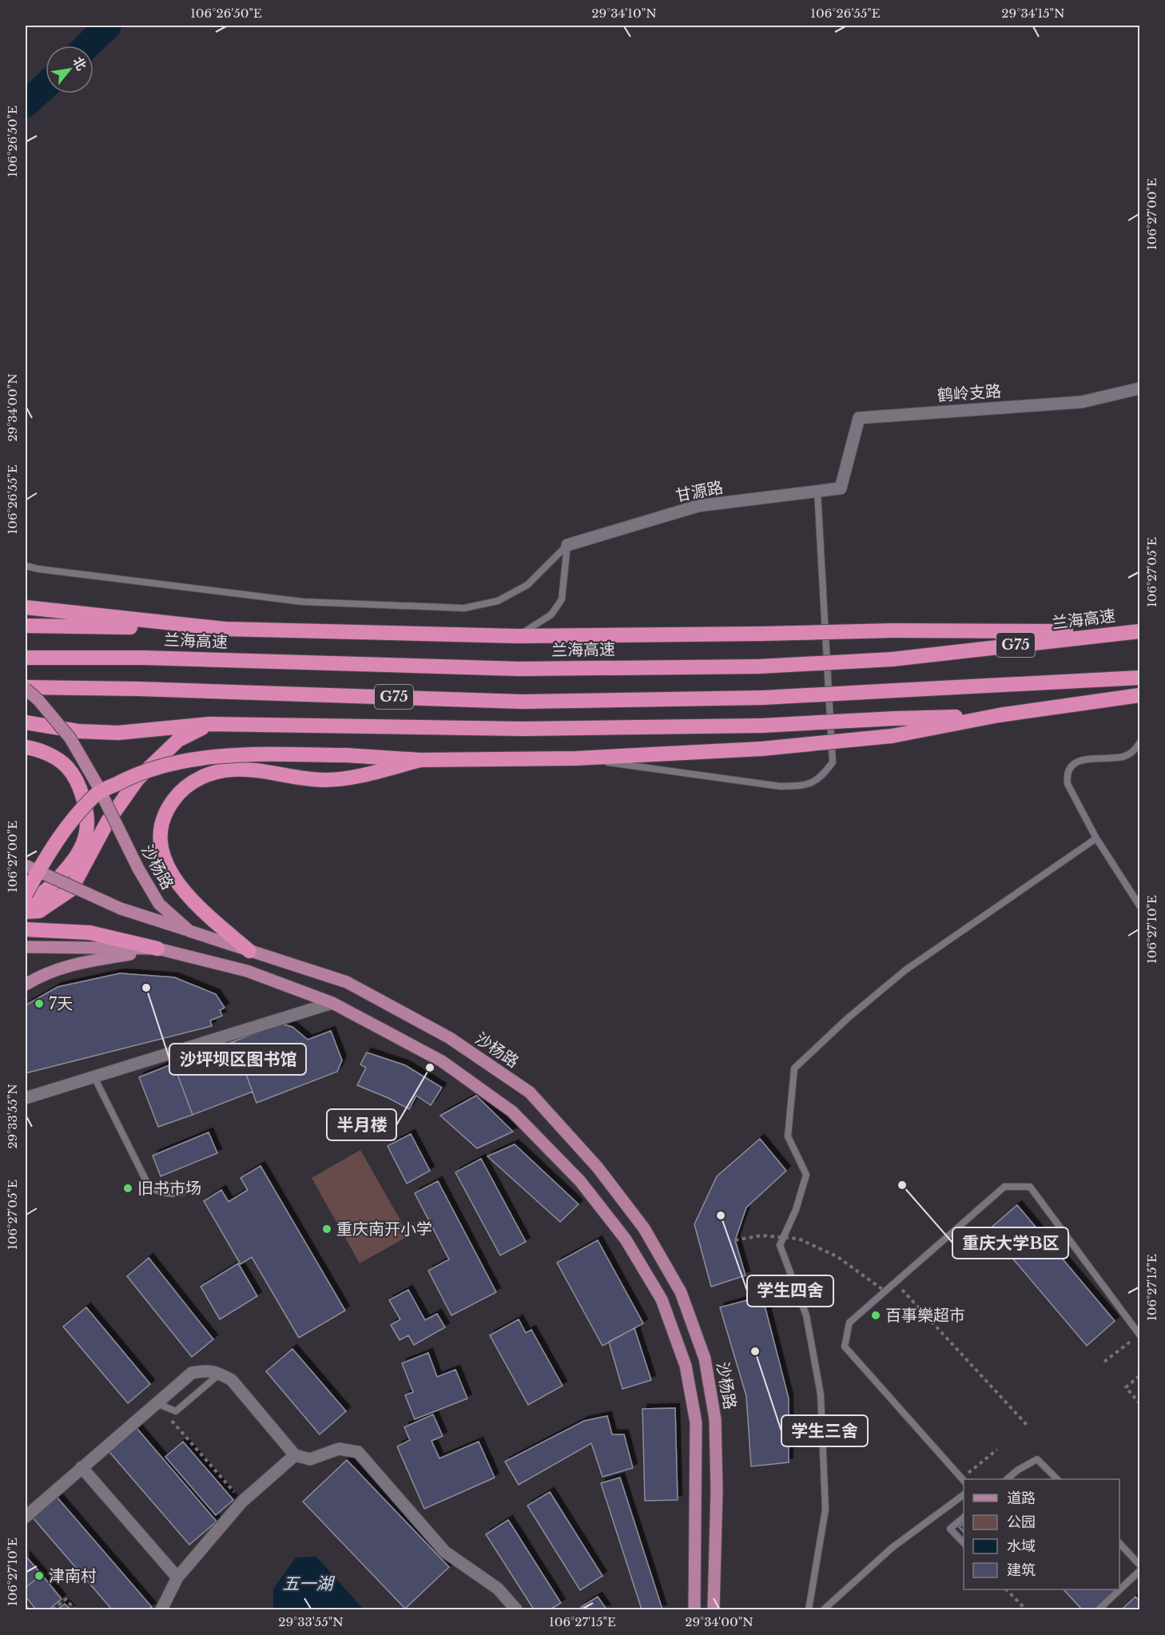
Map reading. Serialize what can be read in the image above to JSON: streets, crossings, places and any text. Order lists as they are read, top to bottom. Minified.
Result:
{"streets":{"highway":["兰海高速","G75"],"main road":["沙杨路"],"street":["鹤岭支路","甘源路"]},"crossings":[["鹤岭支路","甘源路"],["G75","沙杨路"]],"water":["五一湖"],"places":["沙坪坝区图书馆","7天","半月楼","重庆大学B区","旧书市场","学生四舍","重庆南开小学","百事樂超市","学生三舍","津南村"],"legend":["道路","公园","水域","建筑"],"north":"top right","coordinates":["106°26'50\"E","29°34'10\"N","106°26'55\"E","29°34'15\"N","106°27'00\"E","29°34'00\"N","106°27'05\"E","106°27'10\"E","29°33'55\"N","106°27'15\"E"]}
